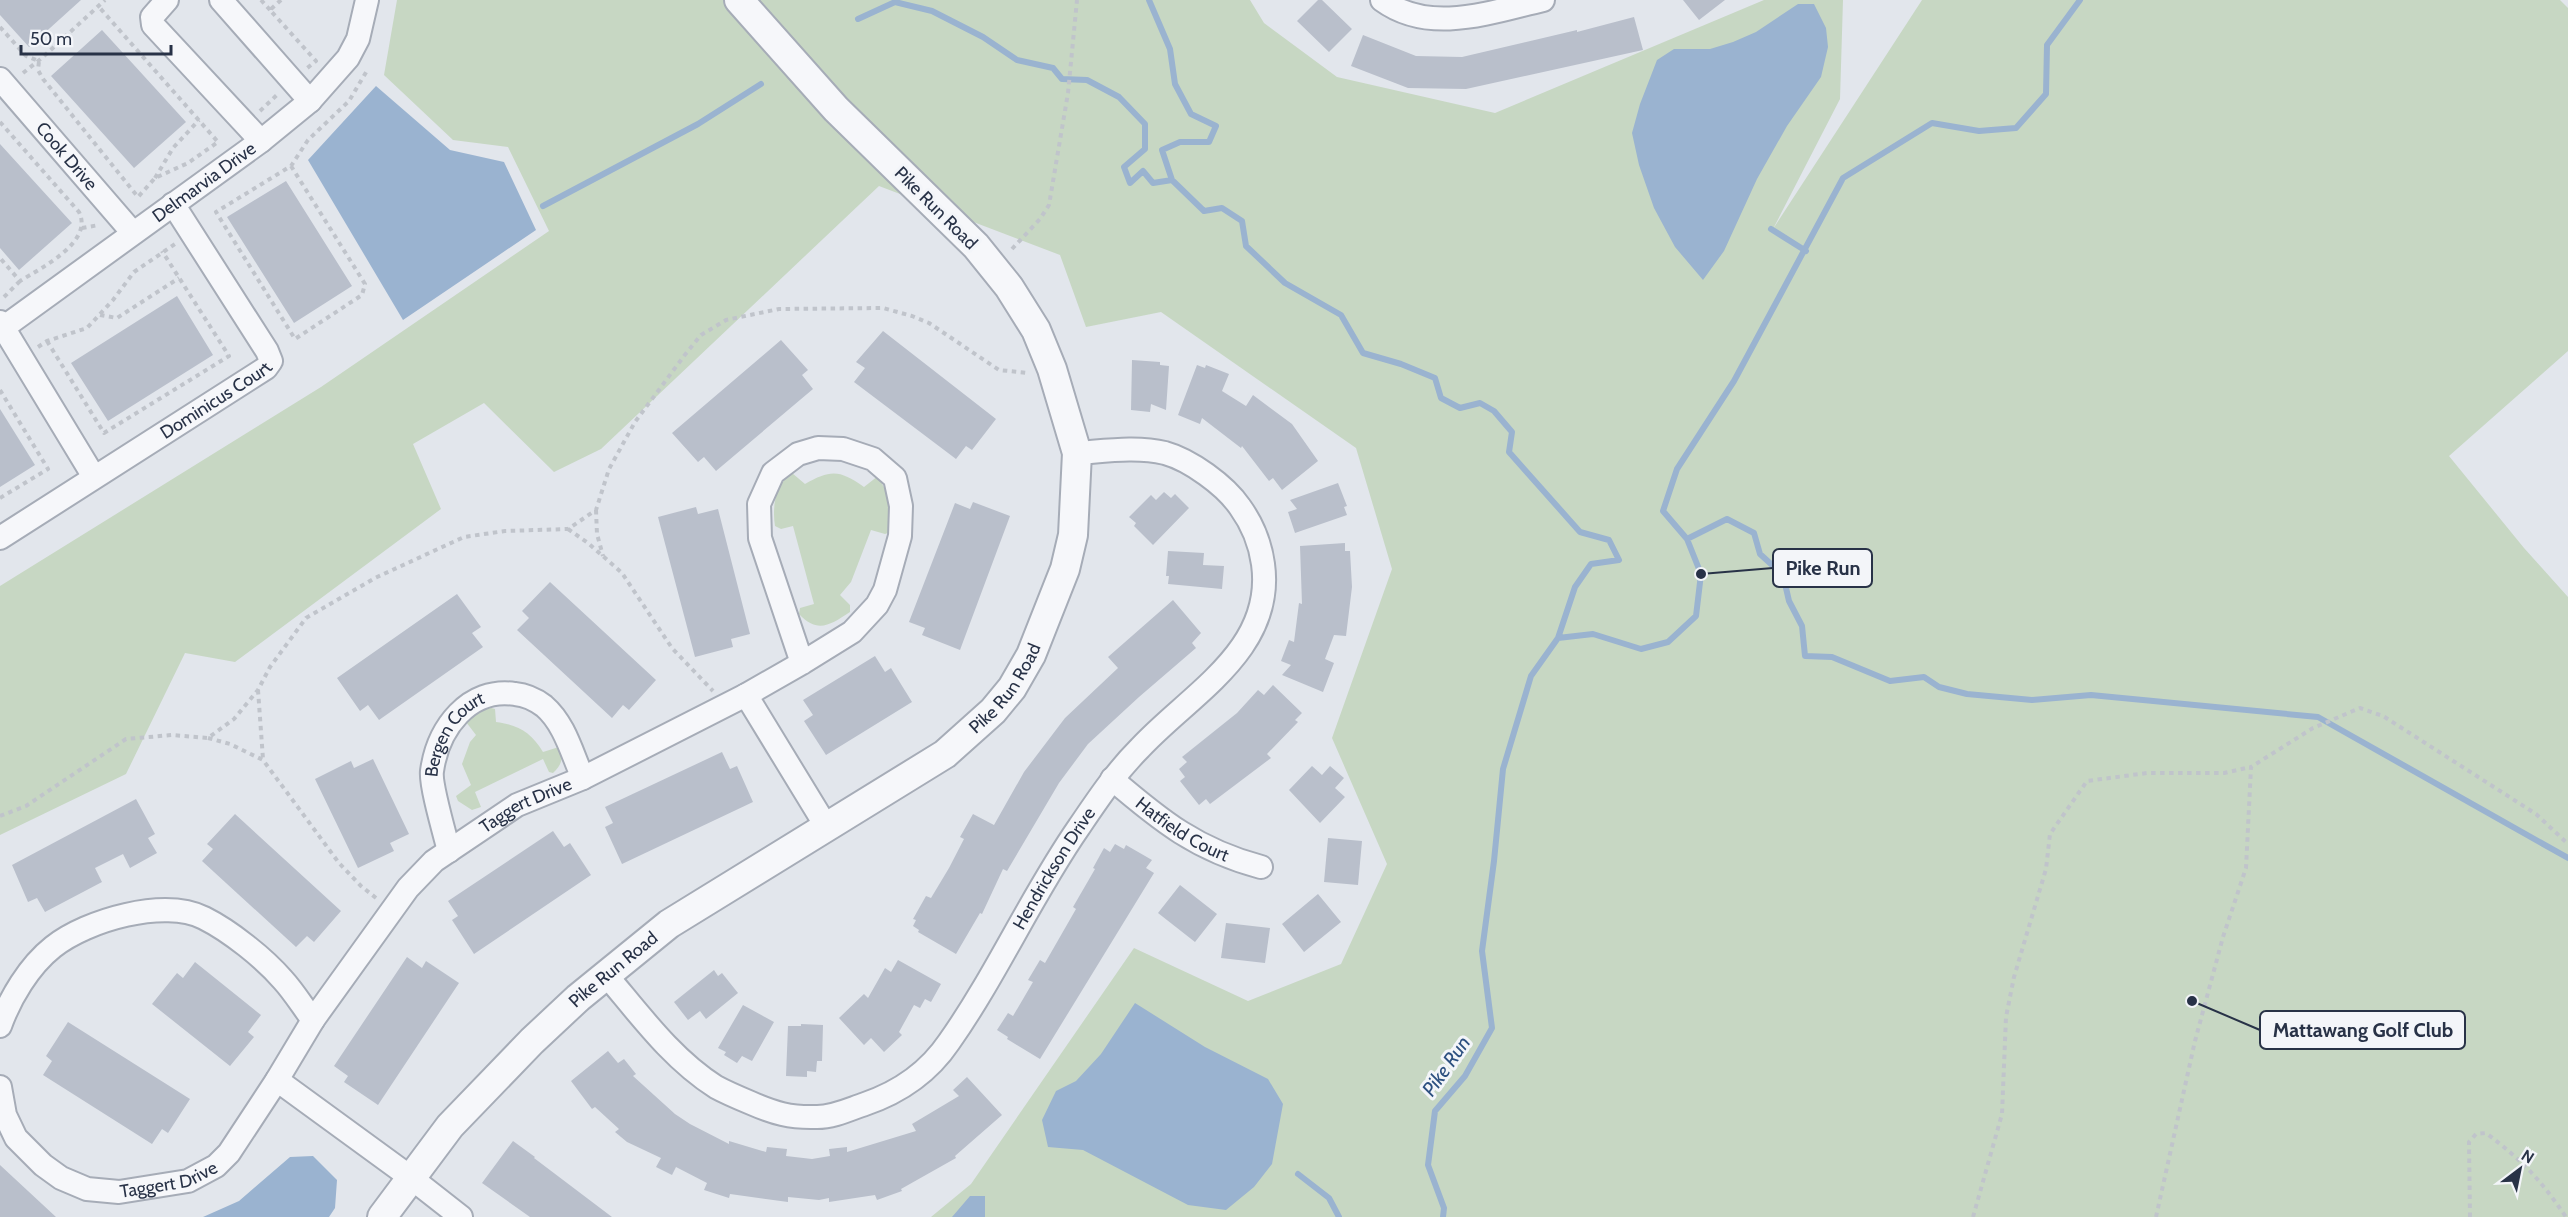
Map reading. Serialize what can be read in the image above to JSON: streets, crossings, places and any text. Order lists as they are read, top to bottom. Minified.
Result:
{"streets":{"street":["Cook Drive","Delmarvia Drive","Pike Run Road","Dominicus Court","Bergen Court","Taggert Drive","Hatfield Court","Hendrickson Drive"]},"crossings":[["Cook Drive","Delmarvia Drive"],["Delmarvia Drive","Dominicus Court"],["Pike Run Road","Hendrickson Drive"],["Bergen Court","Taggert Drive"],["Hatfield Court","Hendrickson Drive"]],"water":["Pike Run"],"places":["Pike Run","Mattawang Golf Club"],"scale_bar":"50 m","north":"top right"}
